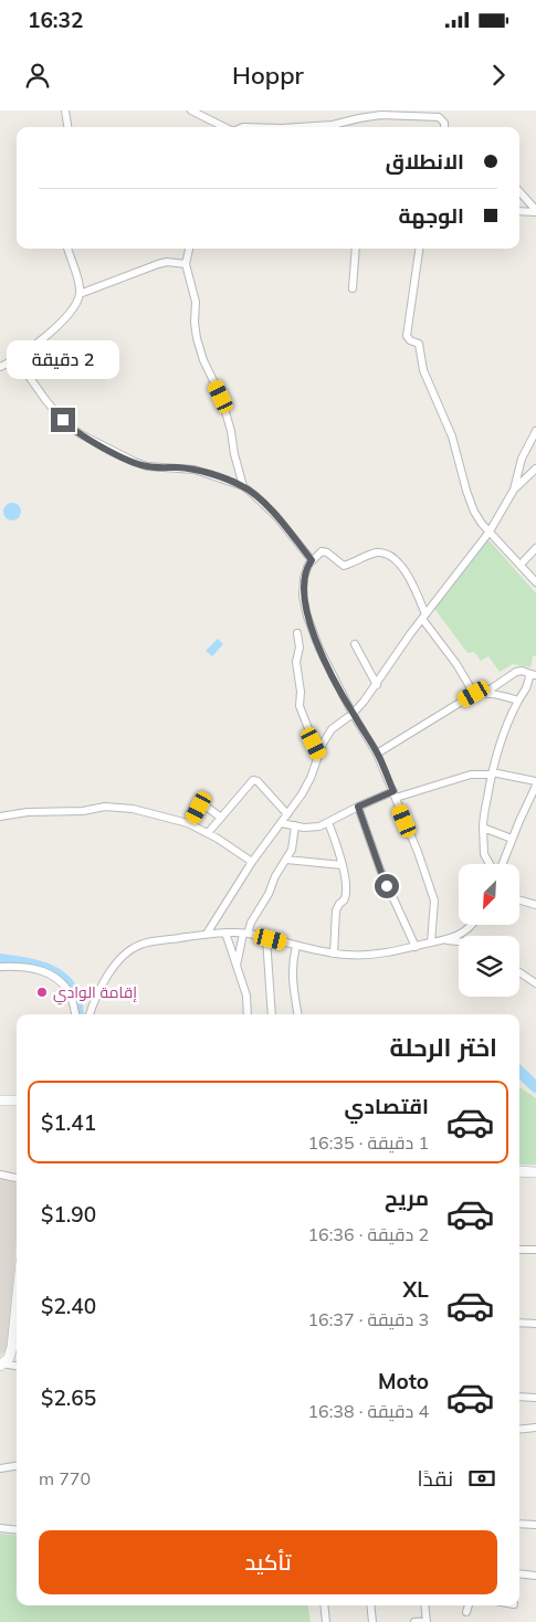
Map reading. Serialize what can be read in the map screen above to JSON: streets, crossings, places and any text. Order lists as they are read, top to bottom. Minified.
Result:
{"places":["إقامة الوادي"],"north":"bottom left","page":{"status":"16:32","header":"Hoppr","banner":["الانطلاق","الوجهة"],"bubble":"2 دقيقة","heading":"اختر الرحلة","list":[{"name":"اقتصادي","note":"1 دقيقة · 16:35","value":"$1.41"},{"name":"مريح","note":"2 دقيقة · 16:36","value":"$1.90"},{"name":"XL","note":"3 دقيقة · 16:37","value":"$2.40"},{"name":"Moto","note":"4 دقيقة · 16:38","value":"$2.65"}],"pay":["نقدًا","770 m"],"buttons":"تأكيد"}}
